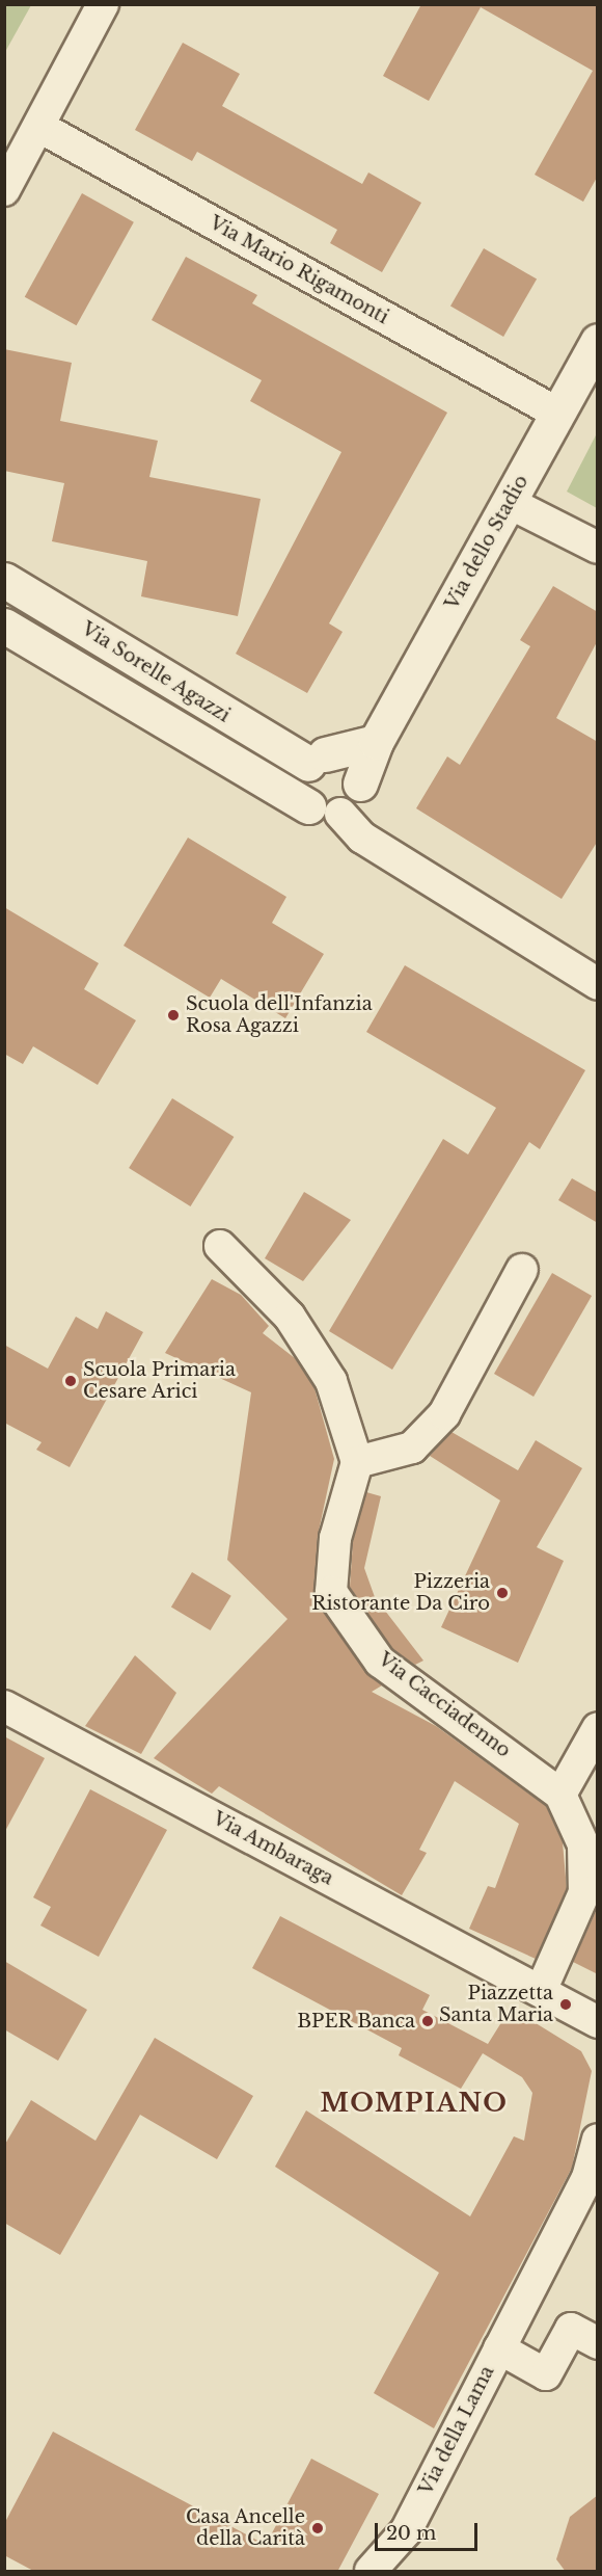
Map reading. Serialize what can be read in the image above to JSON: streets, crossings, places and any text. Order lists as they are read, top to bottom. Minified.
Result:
{"streets":{"street":["Via Mario Rigamonti","Via dello Stadio","Via Sorelle Agazzi","Via Cacciadenno","Via Ambaraga","Via della Lama"]},"crossings":[["Via Mario Rigamonti","Via dello Stadio"],["Via dello Stadio","Via Sorelle Agazzi"],["Via Cacciadenno","Via Ambaraga"]],"districts":["MOMPIANO"],"places":["Scuola dell'Infanzia Rosa Agazzi","Scuola Primaria Cesare Arici","Pizzeria Ristorante Da Ciro","Piazzetta Santa Maria","BPER Banca","Casa Ancelle della Carità"],"scale_bar":"20 m"}
